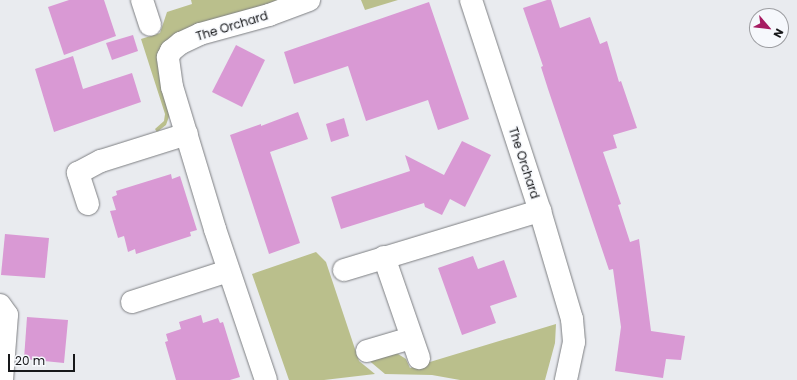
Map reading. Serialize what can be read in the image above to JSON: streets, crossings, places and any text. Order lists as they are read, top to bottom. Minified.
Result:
{"streets":{"street":["The Orchard"]},"scale_bar":"20 m","north":"bottom right"}
